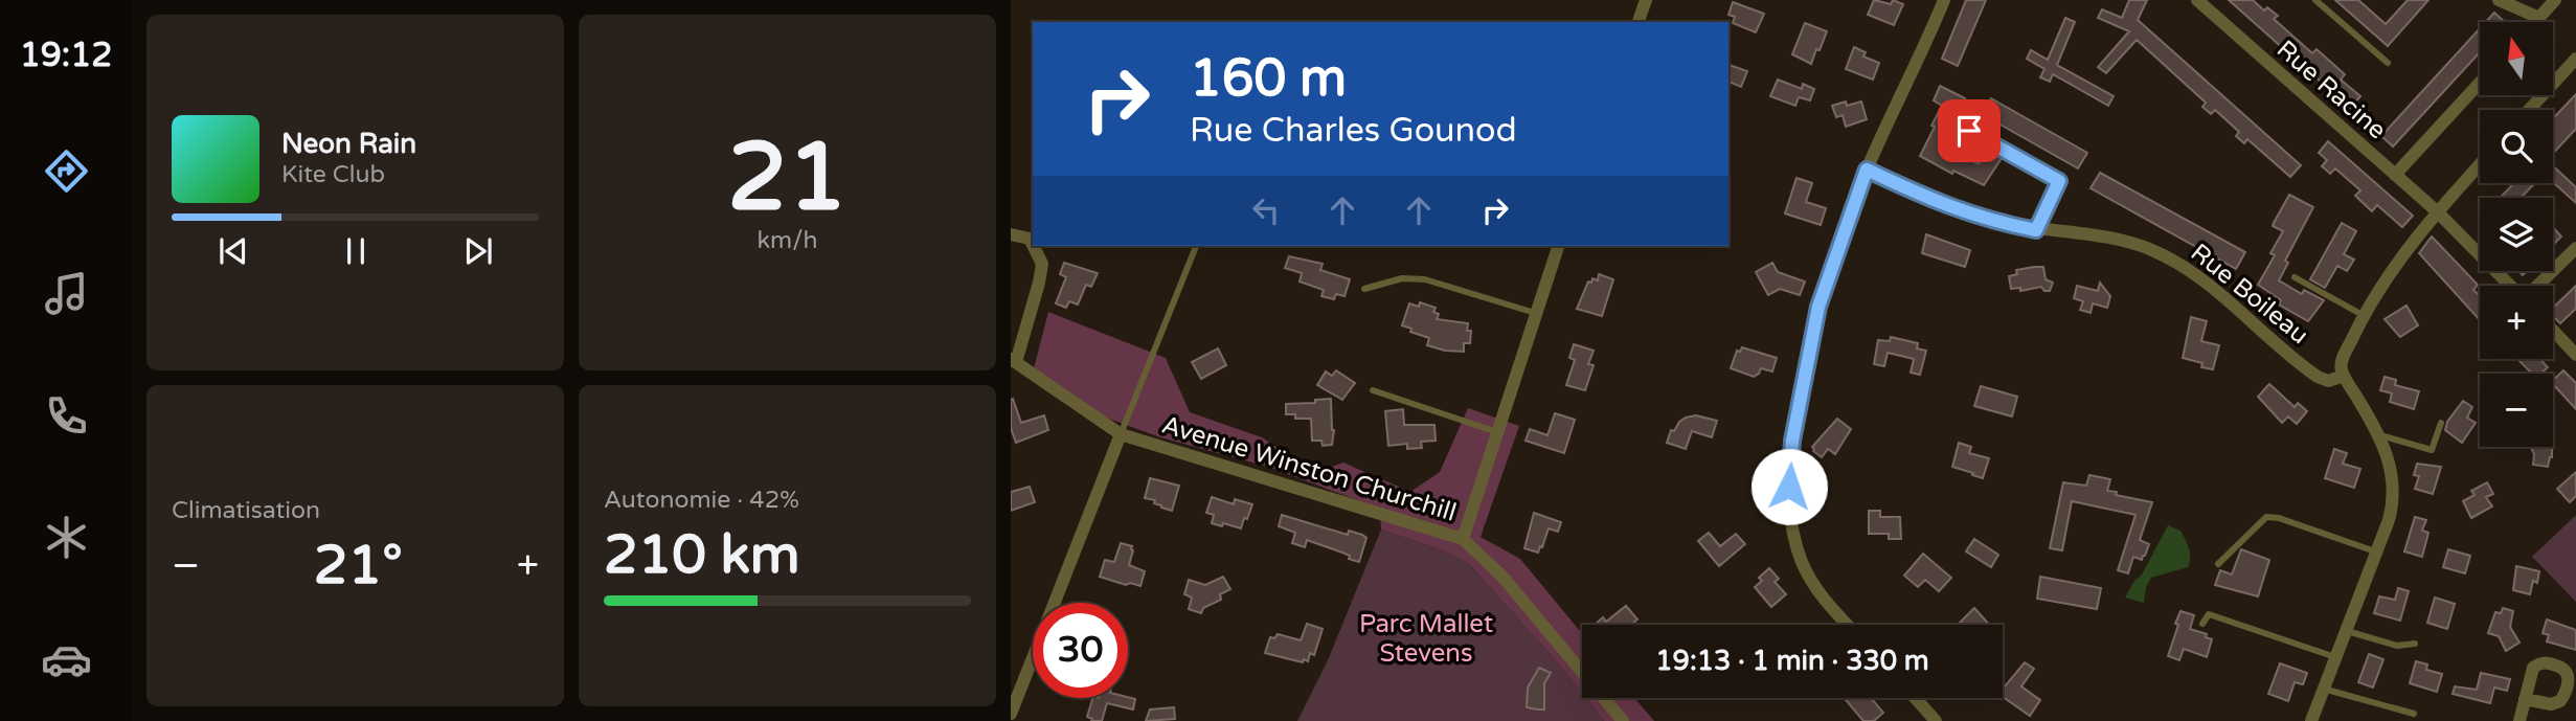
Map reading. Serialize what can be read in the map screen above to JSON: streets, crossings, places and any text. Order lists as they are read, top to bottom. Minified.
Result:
{"streets":{"street":["Rue Racine","Rue Boileau","Avenue Winston Churchill"]},"parks":["Parc Mallet Stevens"],"north":"top","page":{"tabs":"19:12","tile":[["21","km/h"],"Climatisation",["Autonomie · 42%","210 km"]],"map_buttons":["+","−"],"turn":["160 m","Rue Charles Gounod"],"song":["Neon Rain","Kite Club"],"heat":["−","21°","+"],"limit":"30","trip":"19:13 · 1 min · 330 m"}}
